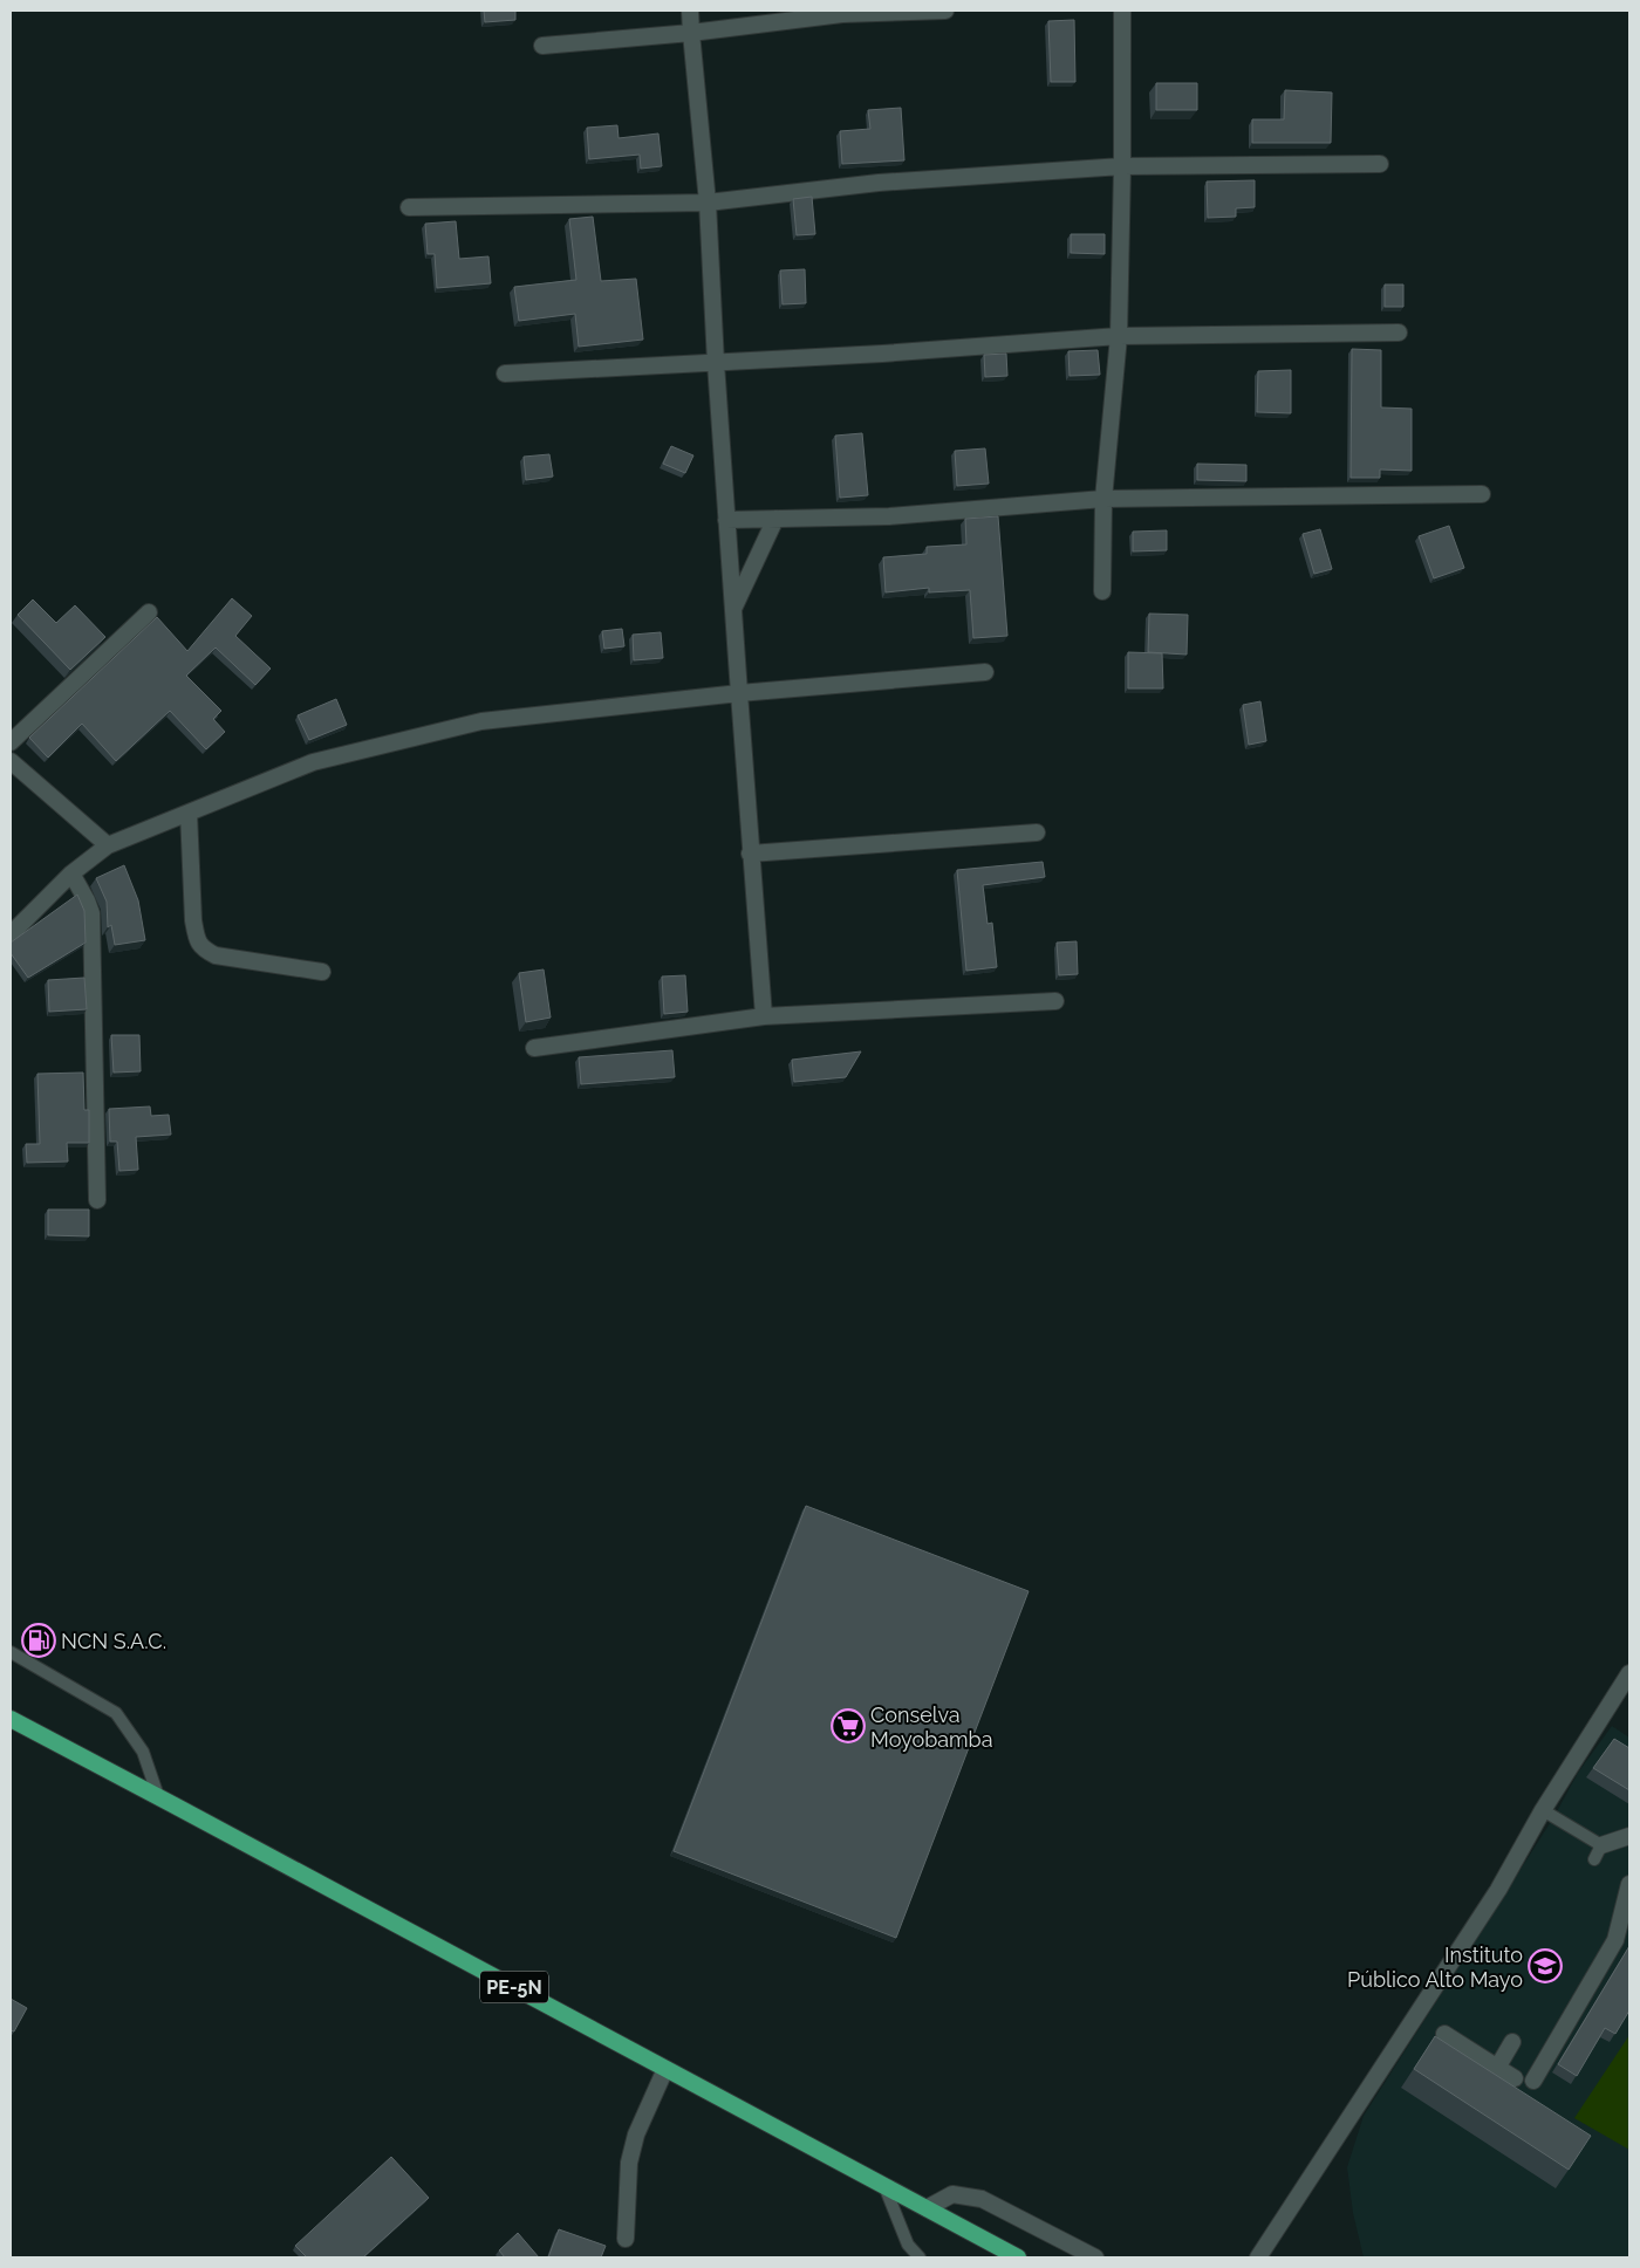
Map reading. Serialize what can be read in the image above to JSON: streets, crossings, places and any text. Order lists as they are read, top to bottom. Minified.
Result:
{"streets":{"highway":["PE-5N"]},"places":{"fuel station":["NCN S.A.C."],"supermarket":["Conselva Moyobamba"],"school or university":["Instituto Público Alto Mayo"]}}
